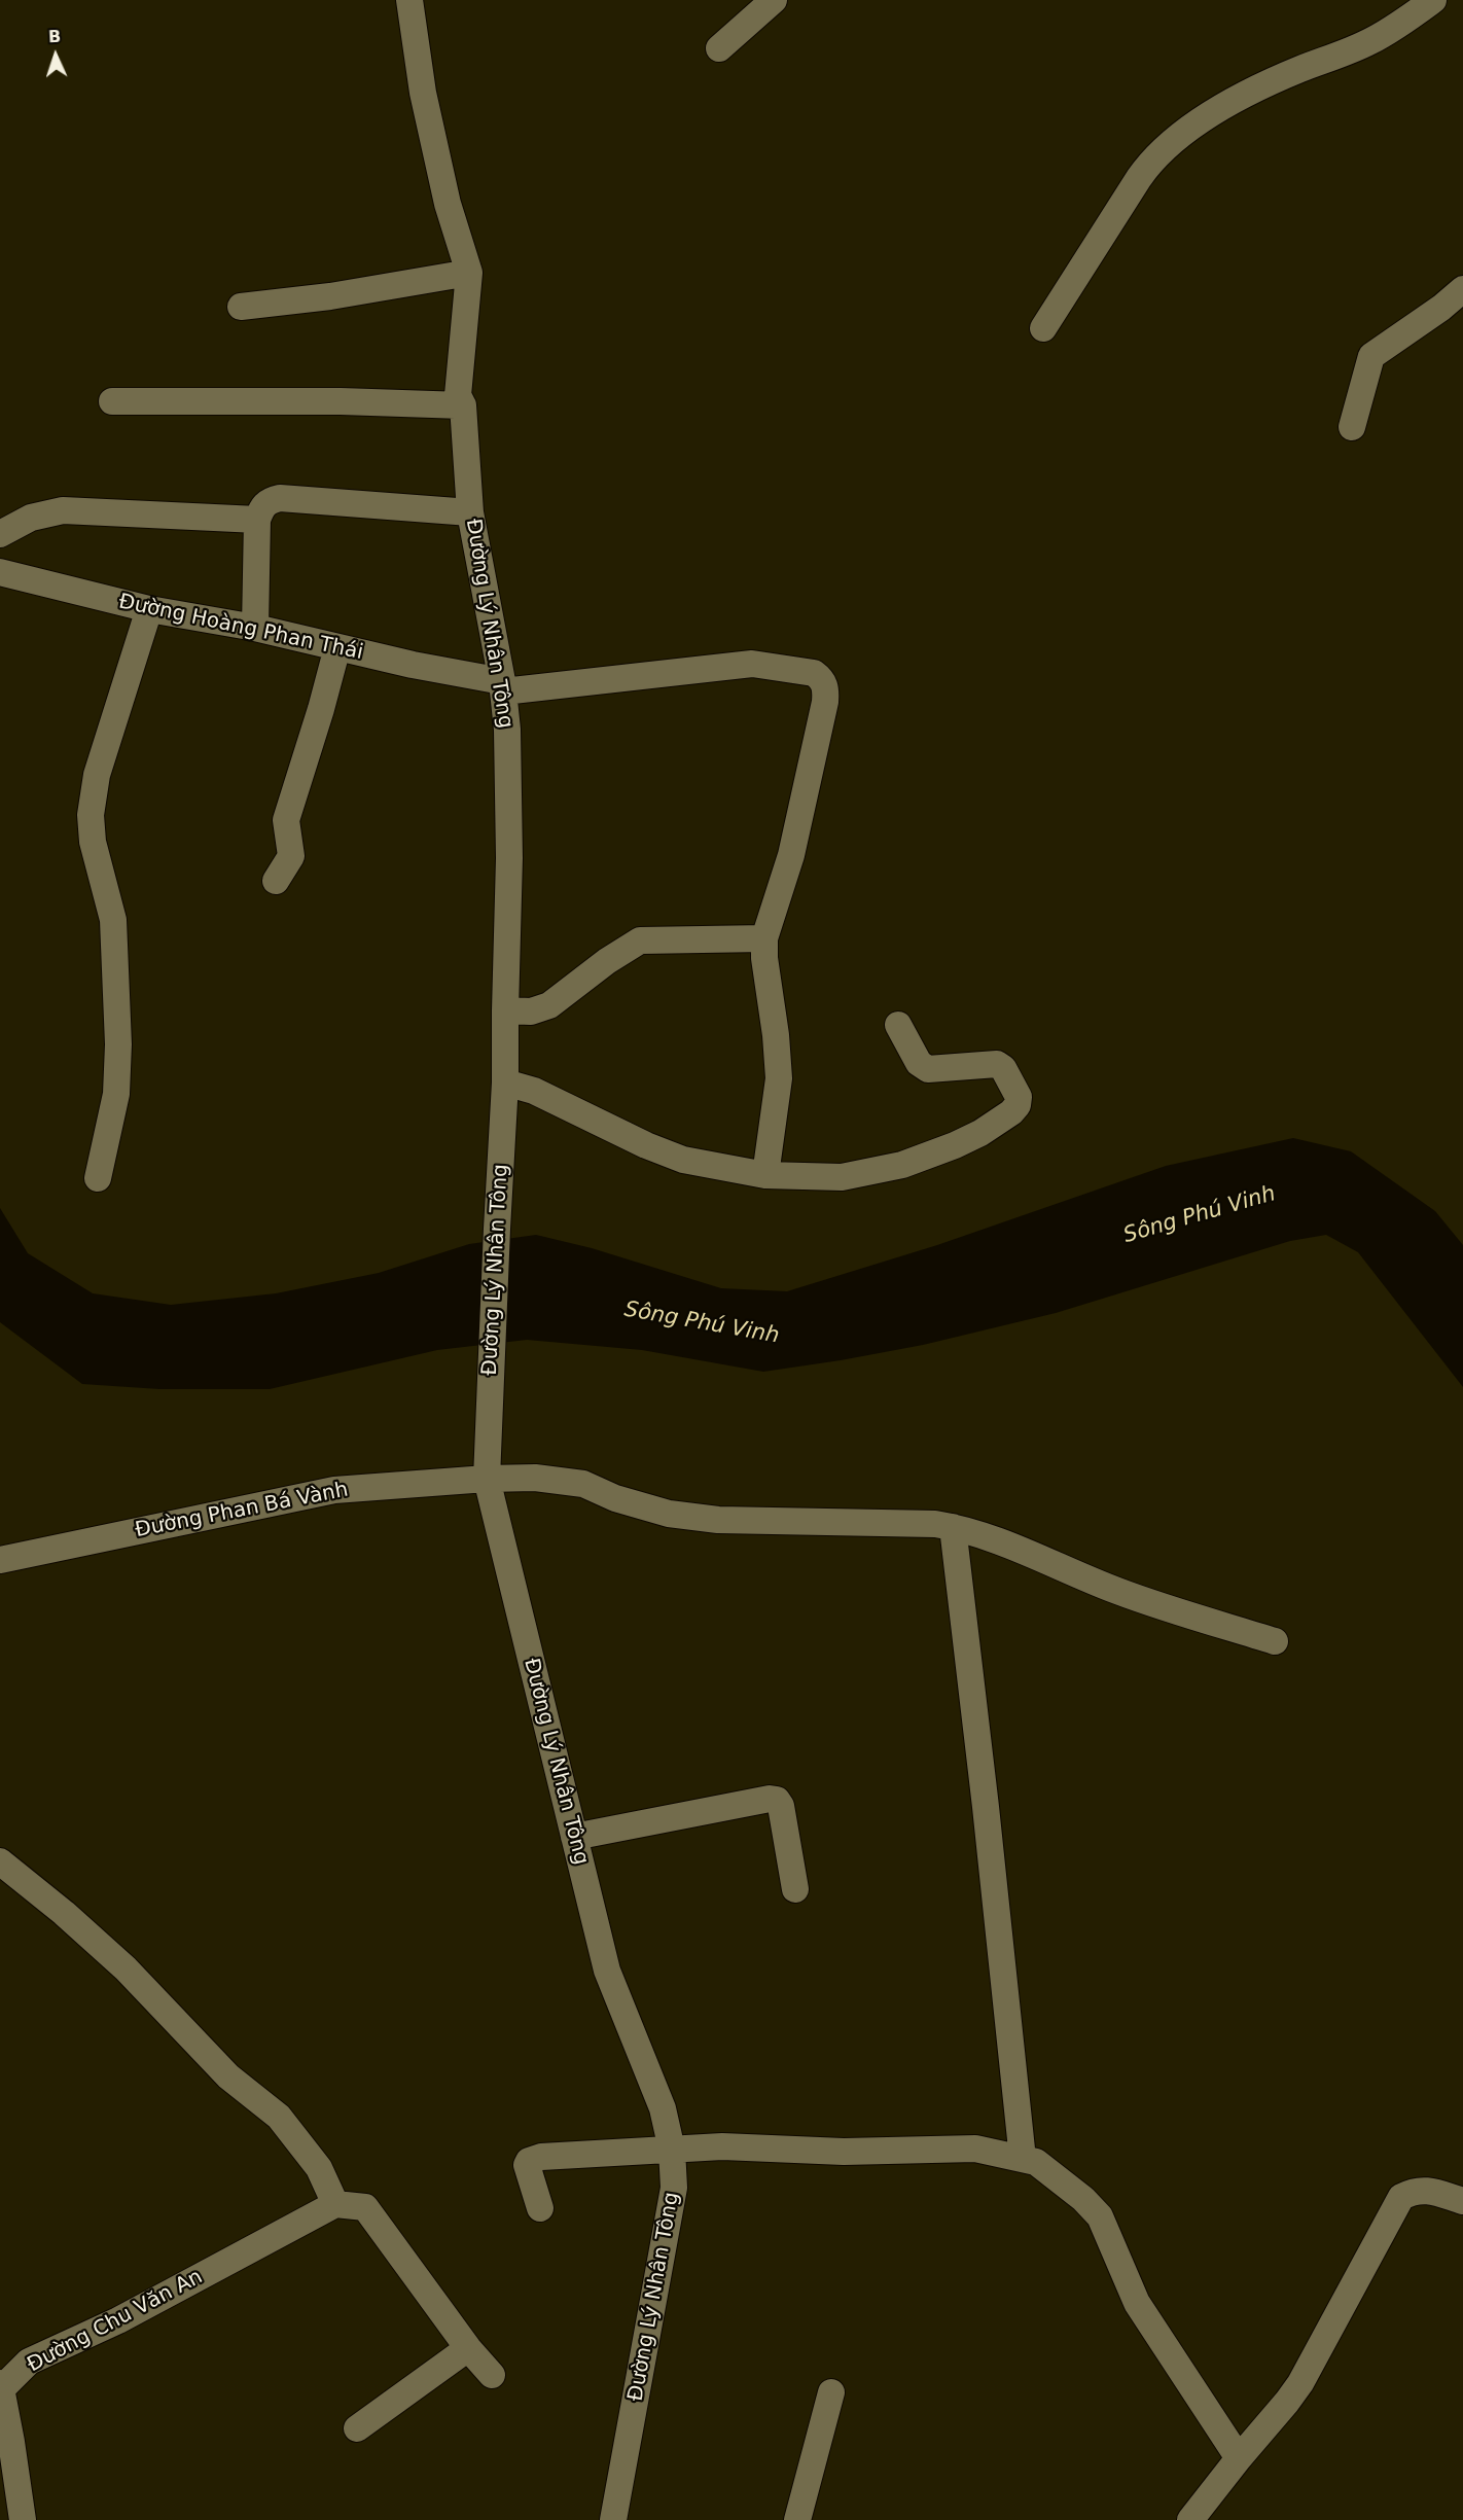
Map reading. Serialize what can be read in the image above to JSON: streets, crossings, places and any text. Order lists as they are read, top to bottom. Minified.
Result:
{"streets":{"street":["Đường Lý Nhân Tông","Đường Hoàng Phan Thái","Đường Phan Bá Vành","Đường Chu Văn An"]},"crossings":[["Đường Lý Nhân Tông","Đường Hoàng Phan Thái"],["Đường Lý Nhân Tông","Đường Phan Bá Vành"]],"water":["Sông Phú Vinh"],"north":"top"}
